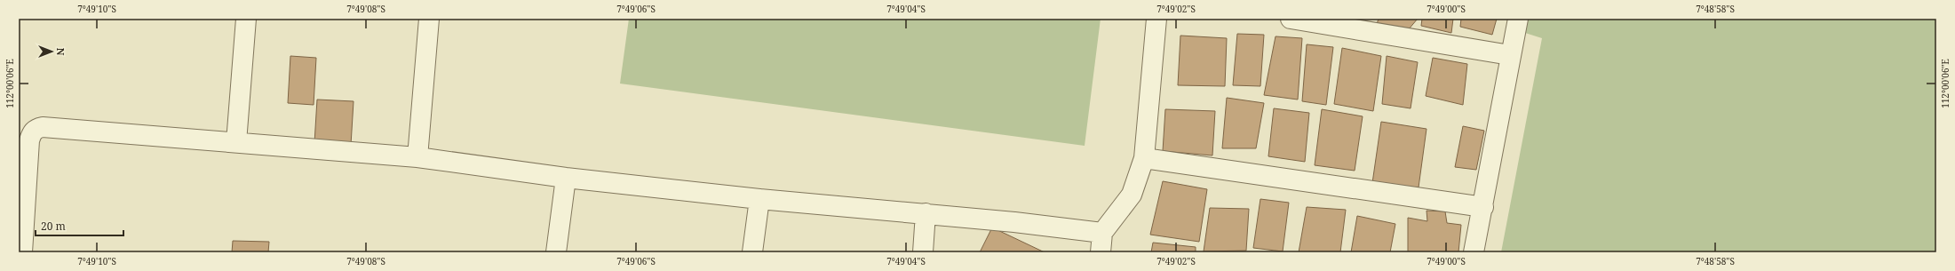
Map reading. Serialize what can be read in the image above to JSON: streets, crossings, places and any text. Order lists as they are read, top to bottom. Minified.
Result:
{"scale_bar":"20 m","north":"right","coordinates":["7°49'10\"S","7°49'08\"S","7°49'06\"S","7°49'04\"S","7°49'02\"S","7°49'00\"S","7°48'58\"S","112°00'06\"E"]}
